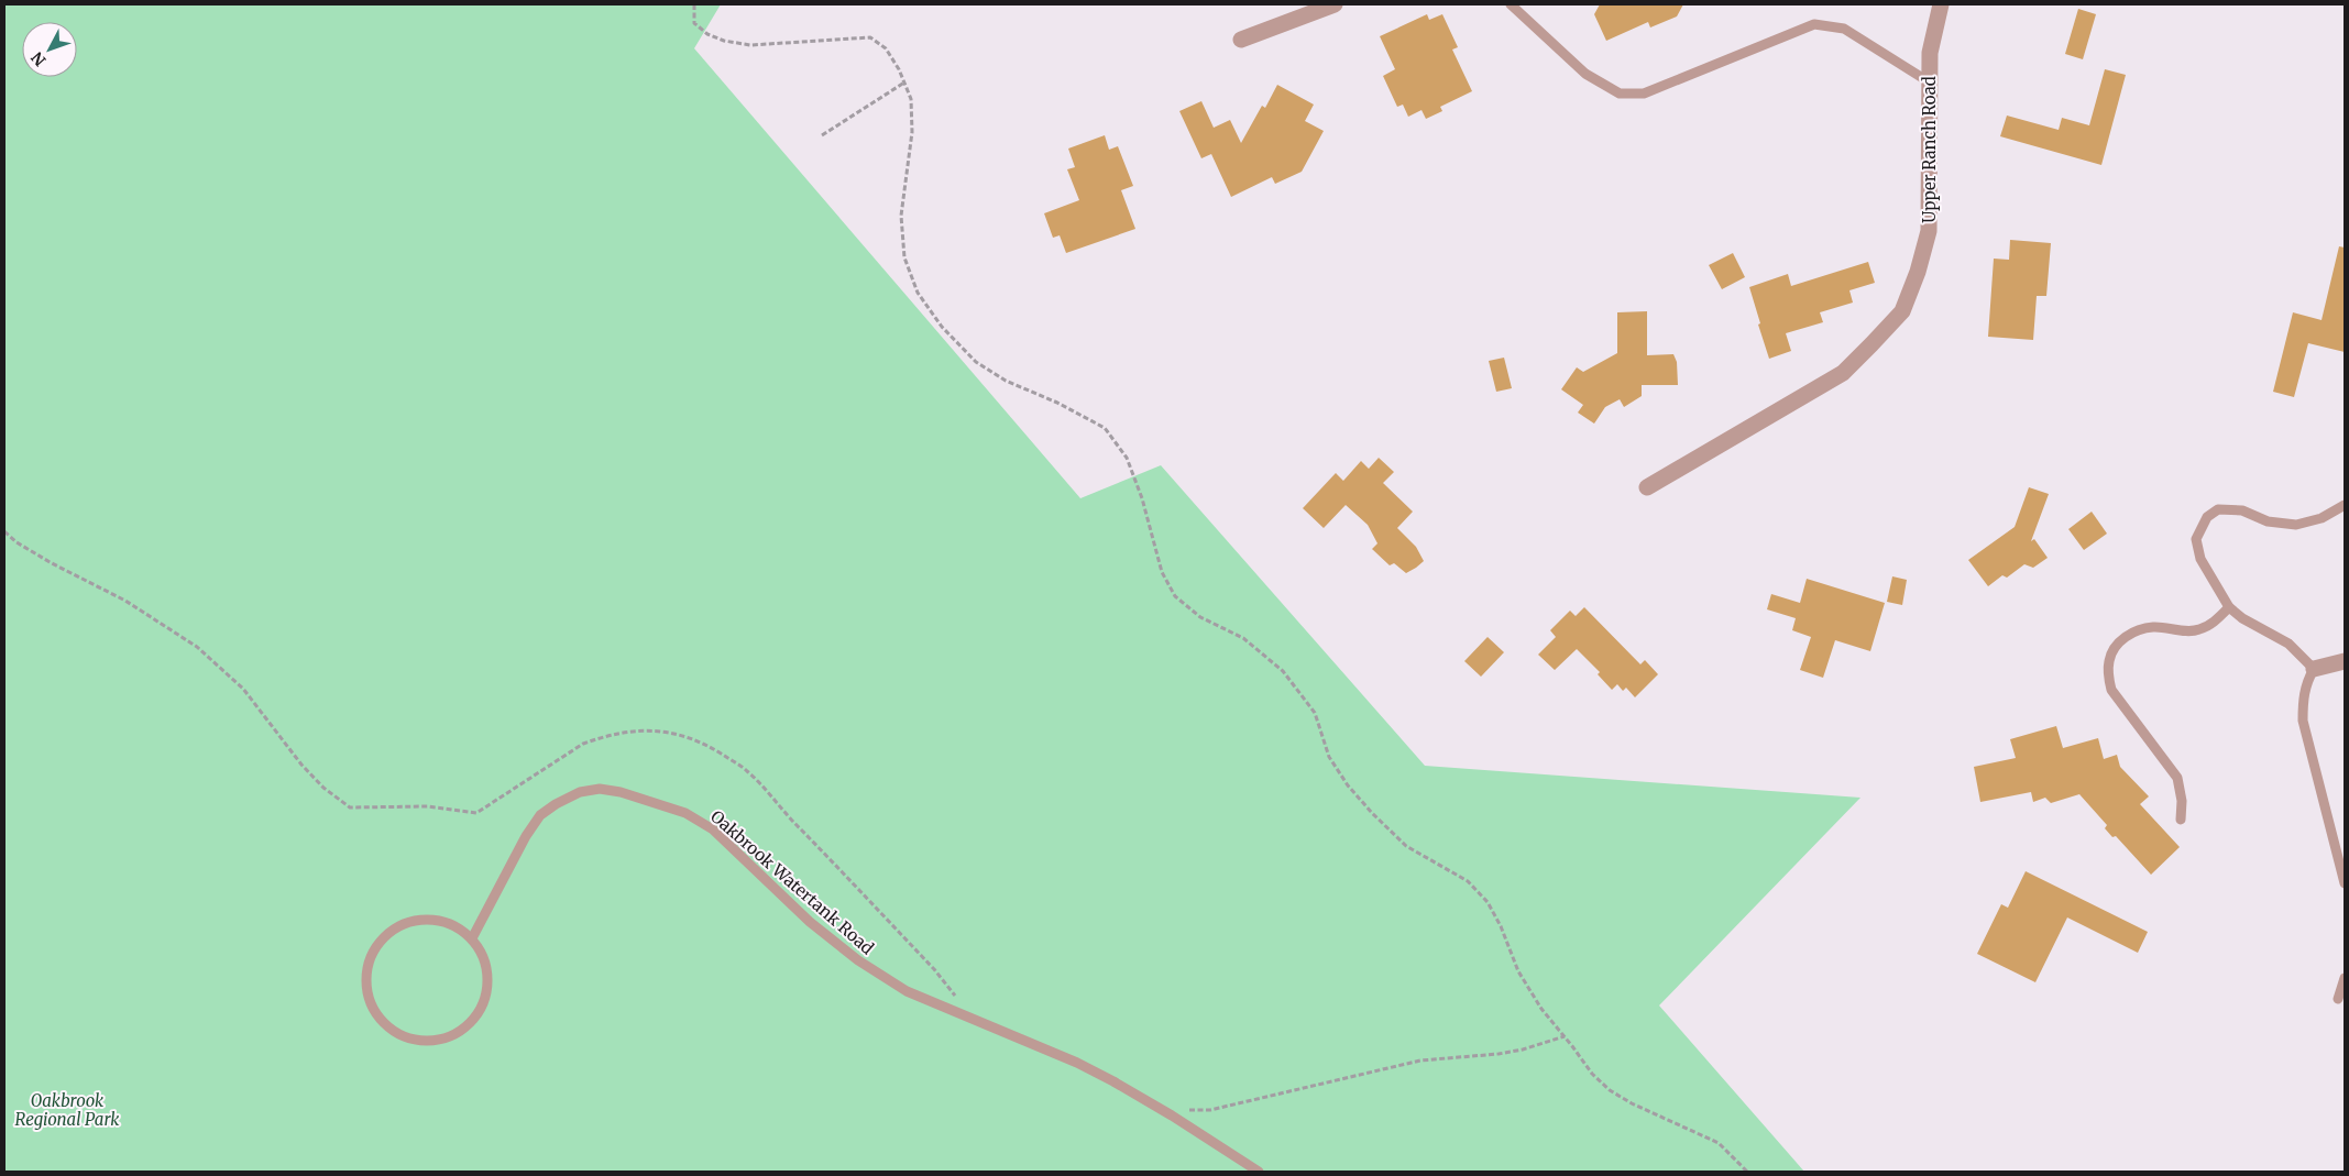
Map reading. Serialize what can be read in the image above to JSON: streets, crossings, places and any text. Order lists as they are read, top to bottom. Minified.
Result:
{"streets":{"street":["Upper Ranch Road"],"lane":["Oakbrook Watertank Road"]},"parks":["Oakbrook Regional Park"],"north":"bottom left"}
